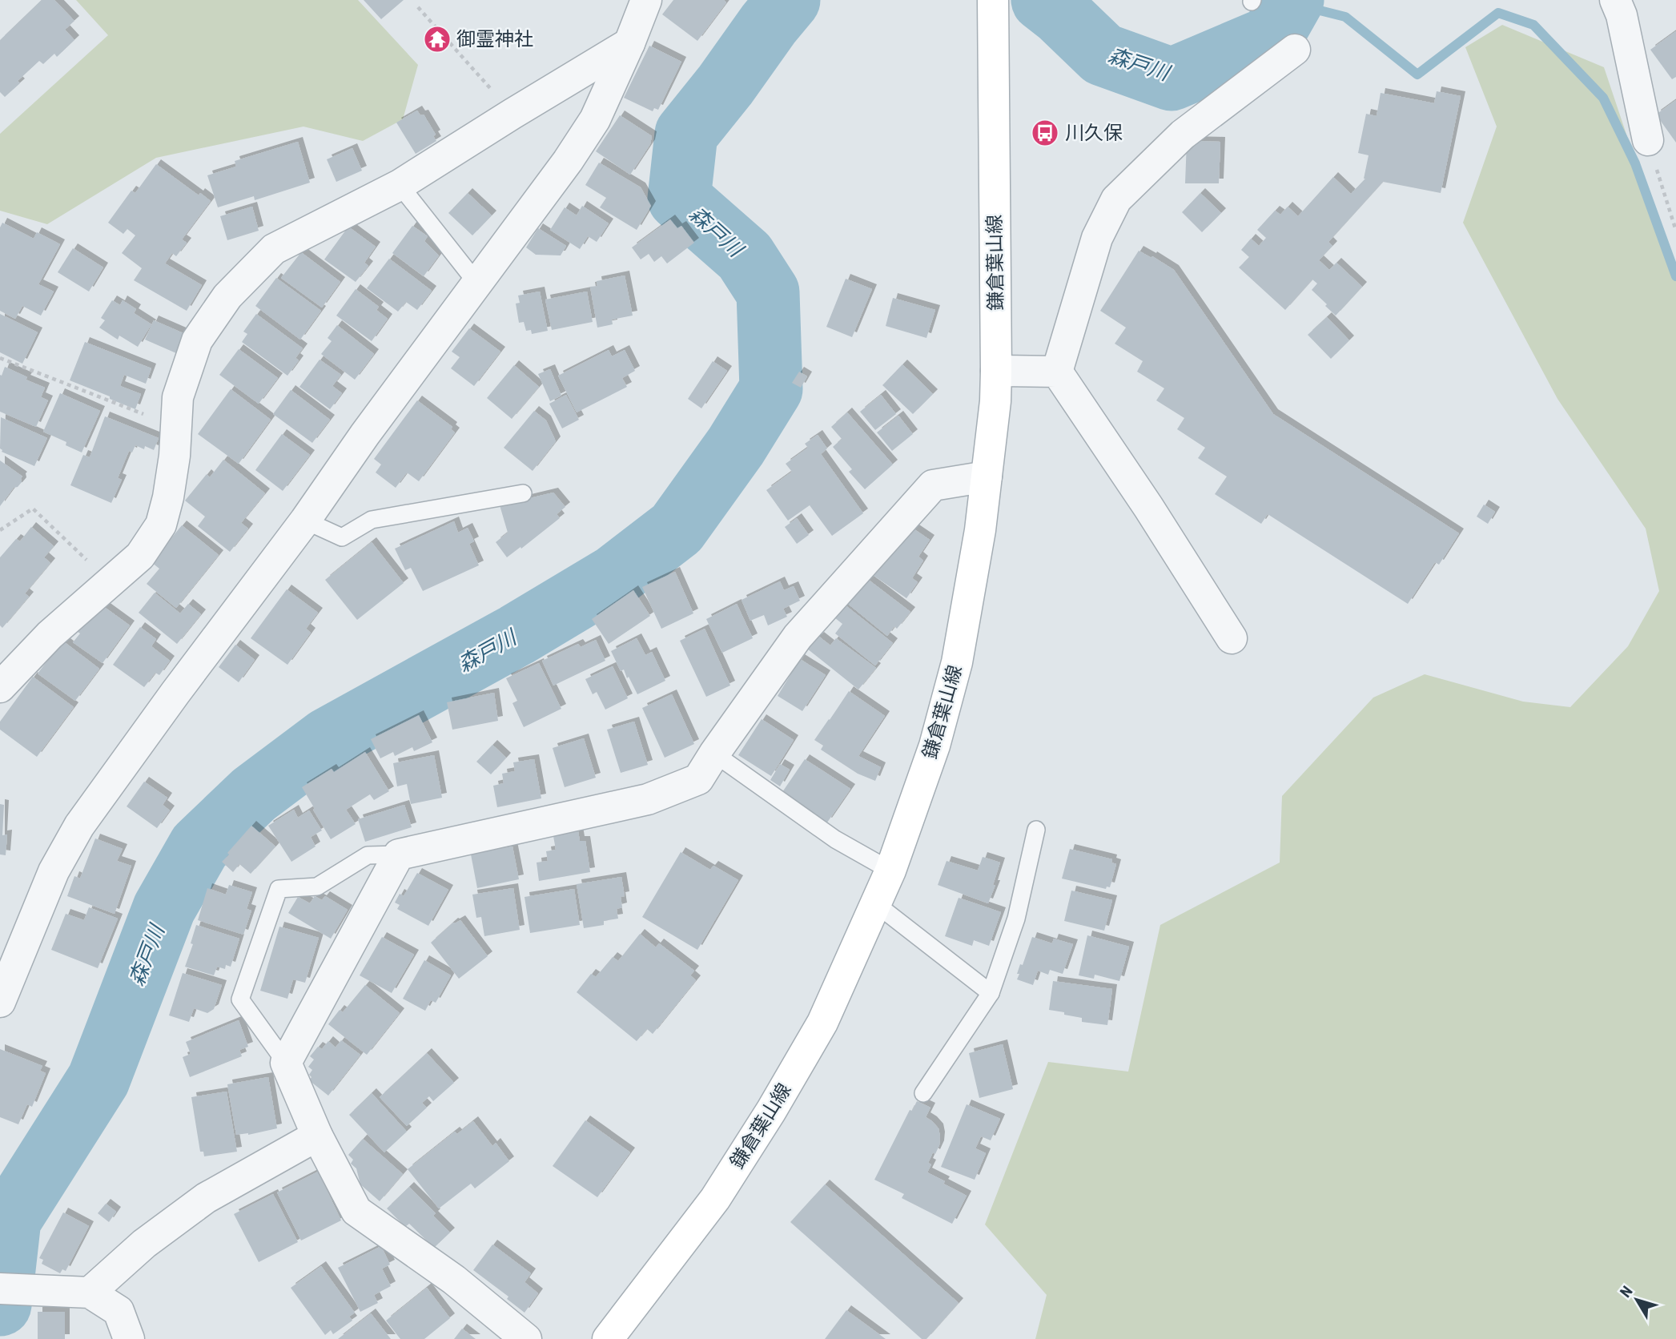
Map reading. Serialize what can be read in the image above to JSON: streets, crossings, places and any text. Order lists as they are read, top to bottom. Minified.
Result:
{"streets":{"main road":["鎌倉葉山線"]},"water":["森戸川"],"places":{"temple":["御霊神社"],"bus stop":["川久保"]},"north":"top left"}
